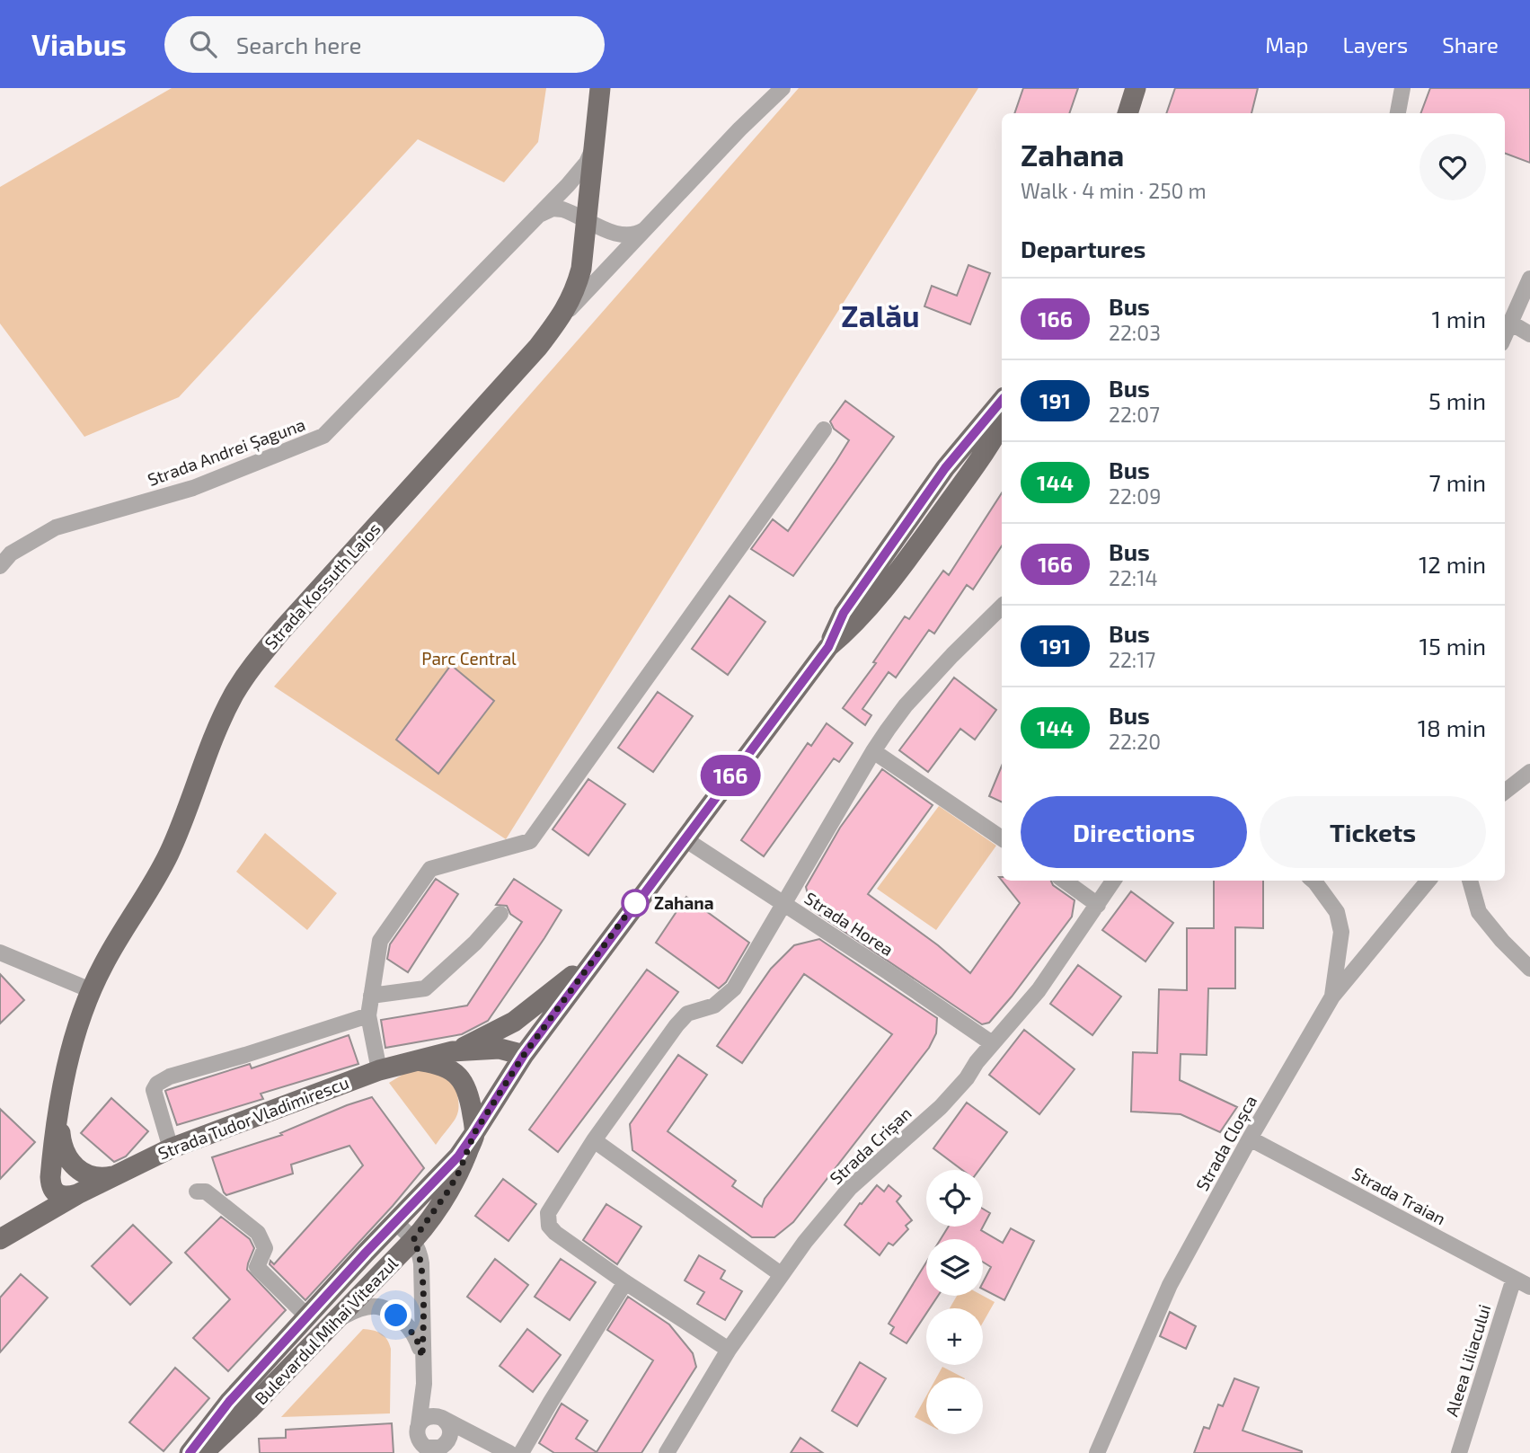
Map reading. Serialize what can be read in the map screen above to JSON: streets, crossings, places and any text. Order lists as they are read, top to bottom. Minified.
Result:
{"streets":{"main road":["Strada Kossuth Lajos","Strada Tudor Vladimirescu","Bulevardul Mihai Viteazul"],"street":["Strada Andrei Șaguna","Strada Horea","Strada Cloșca","Strada Crișan","Strada Traian","Aleea Liliacului"]},"crossings":[["Strada Andrei Șaguna","Strada Kossuth Lajos"],["Strada Kossuth Lajos","Strada Tudor Vladimirescu"],["Strada Horea","Strada Crișan"],["Strada Horea","Bulevardul Mihai Viteazul"],["Strada Tudor Vladimirescu","Bulevardul Mihai Viteazul"],["Strada Cloșca","Strada Traian"],["Strada Traian","Aleea Liliacului"]],"districts":["Zalău"],"parks":["Parc Central"],"places":["Zahana"],"lines":["bus line 166"],"page":{"header":"Viabus","search":"Search here","nav":["Map","Layers","Share"],"on_map":"166","heading":[["Zahana","Walk · 4 min · 250 m"],"Departures"],"list":[{"mark":"166","name":"Bus","note":"22:03","value":"1 min"},{"mark":"191","name":"Bus","note":"22:07","value":"5 min"},{"mark":"144","name":"Bus","note":"22:09","value":"7 min"},{"mark":"166","name":"Bus","note":"22:14","value":"12 min"},{"mark":"191","name":"Bus","note":"22:17","value":"15 min"},{"mark":"144","name":"Bus","note":"22:20","value":"18 min"}],"buttons":["Directions","Tickets"],"map_buttons":["+","−"]}}
